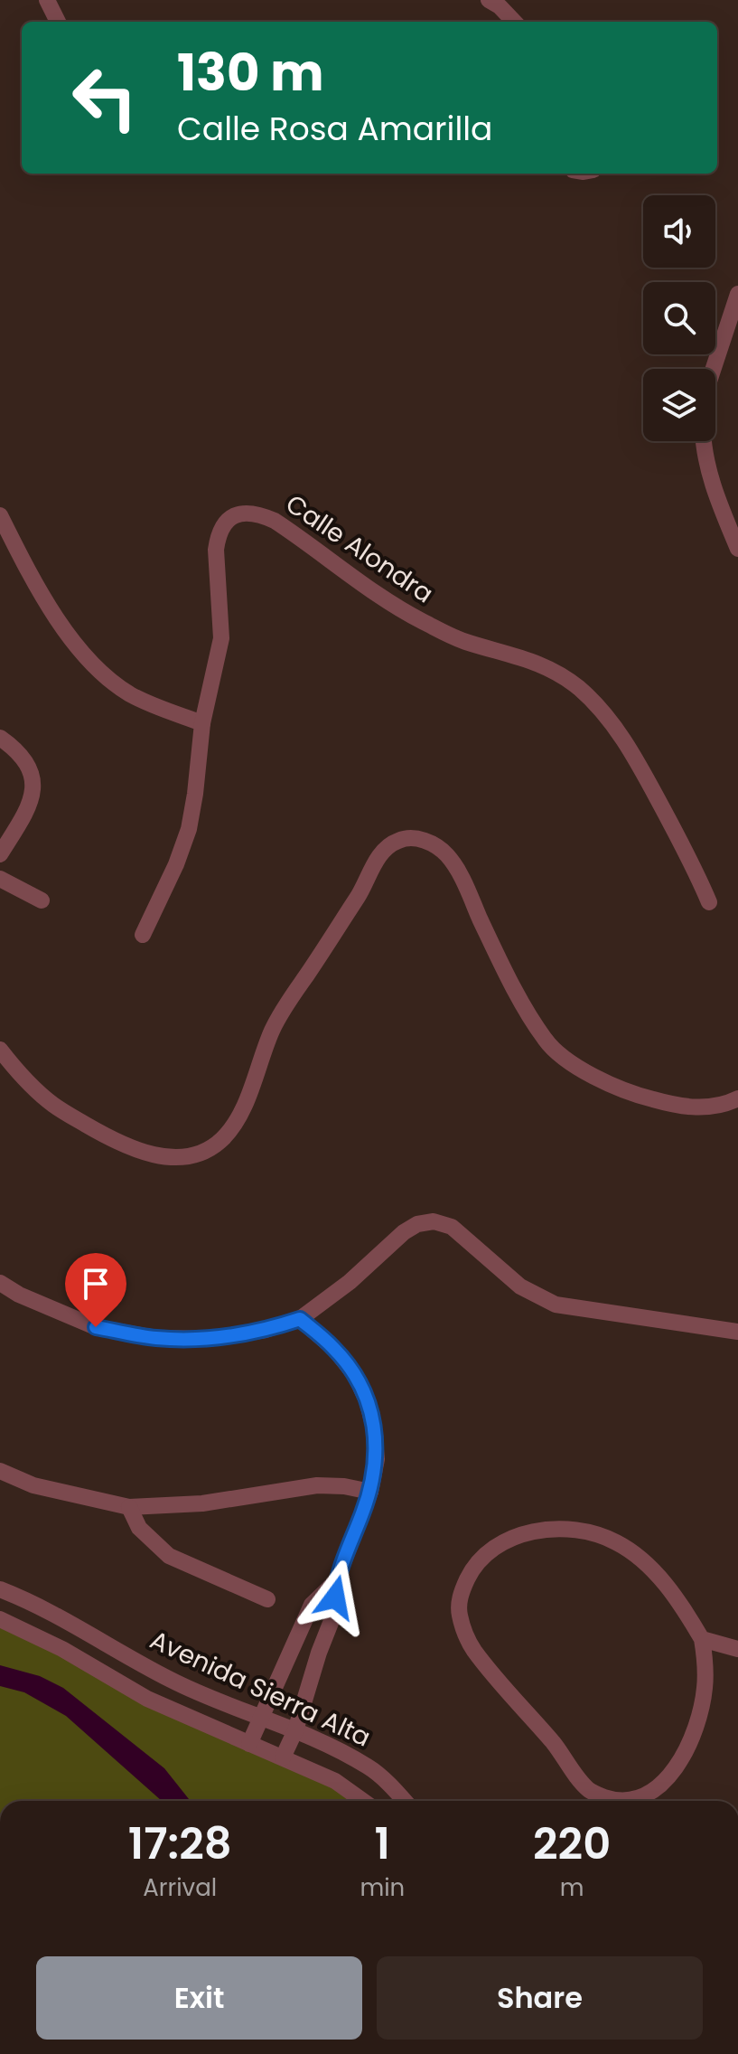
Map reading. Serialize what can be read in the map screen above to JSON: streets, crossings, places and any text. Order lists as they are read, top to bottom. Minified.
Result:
{"streets":{"street":["Calle Alondra","Avenida Sierra Alta"]},"page":{"turn":["130 m","Calle Rosa Amarilla"],"eta":["17:28","Arrival","1","min","220","m"],"buttons":["Exit","Share"]}}
